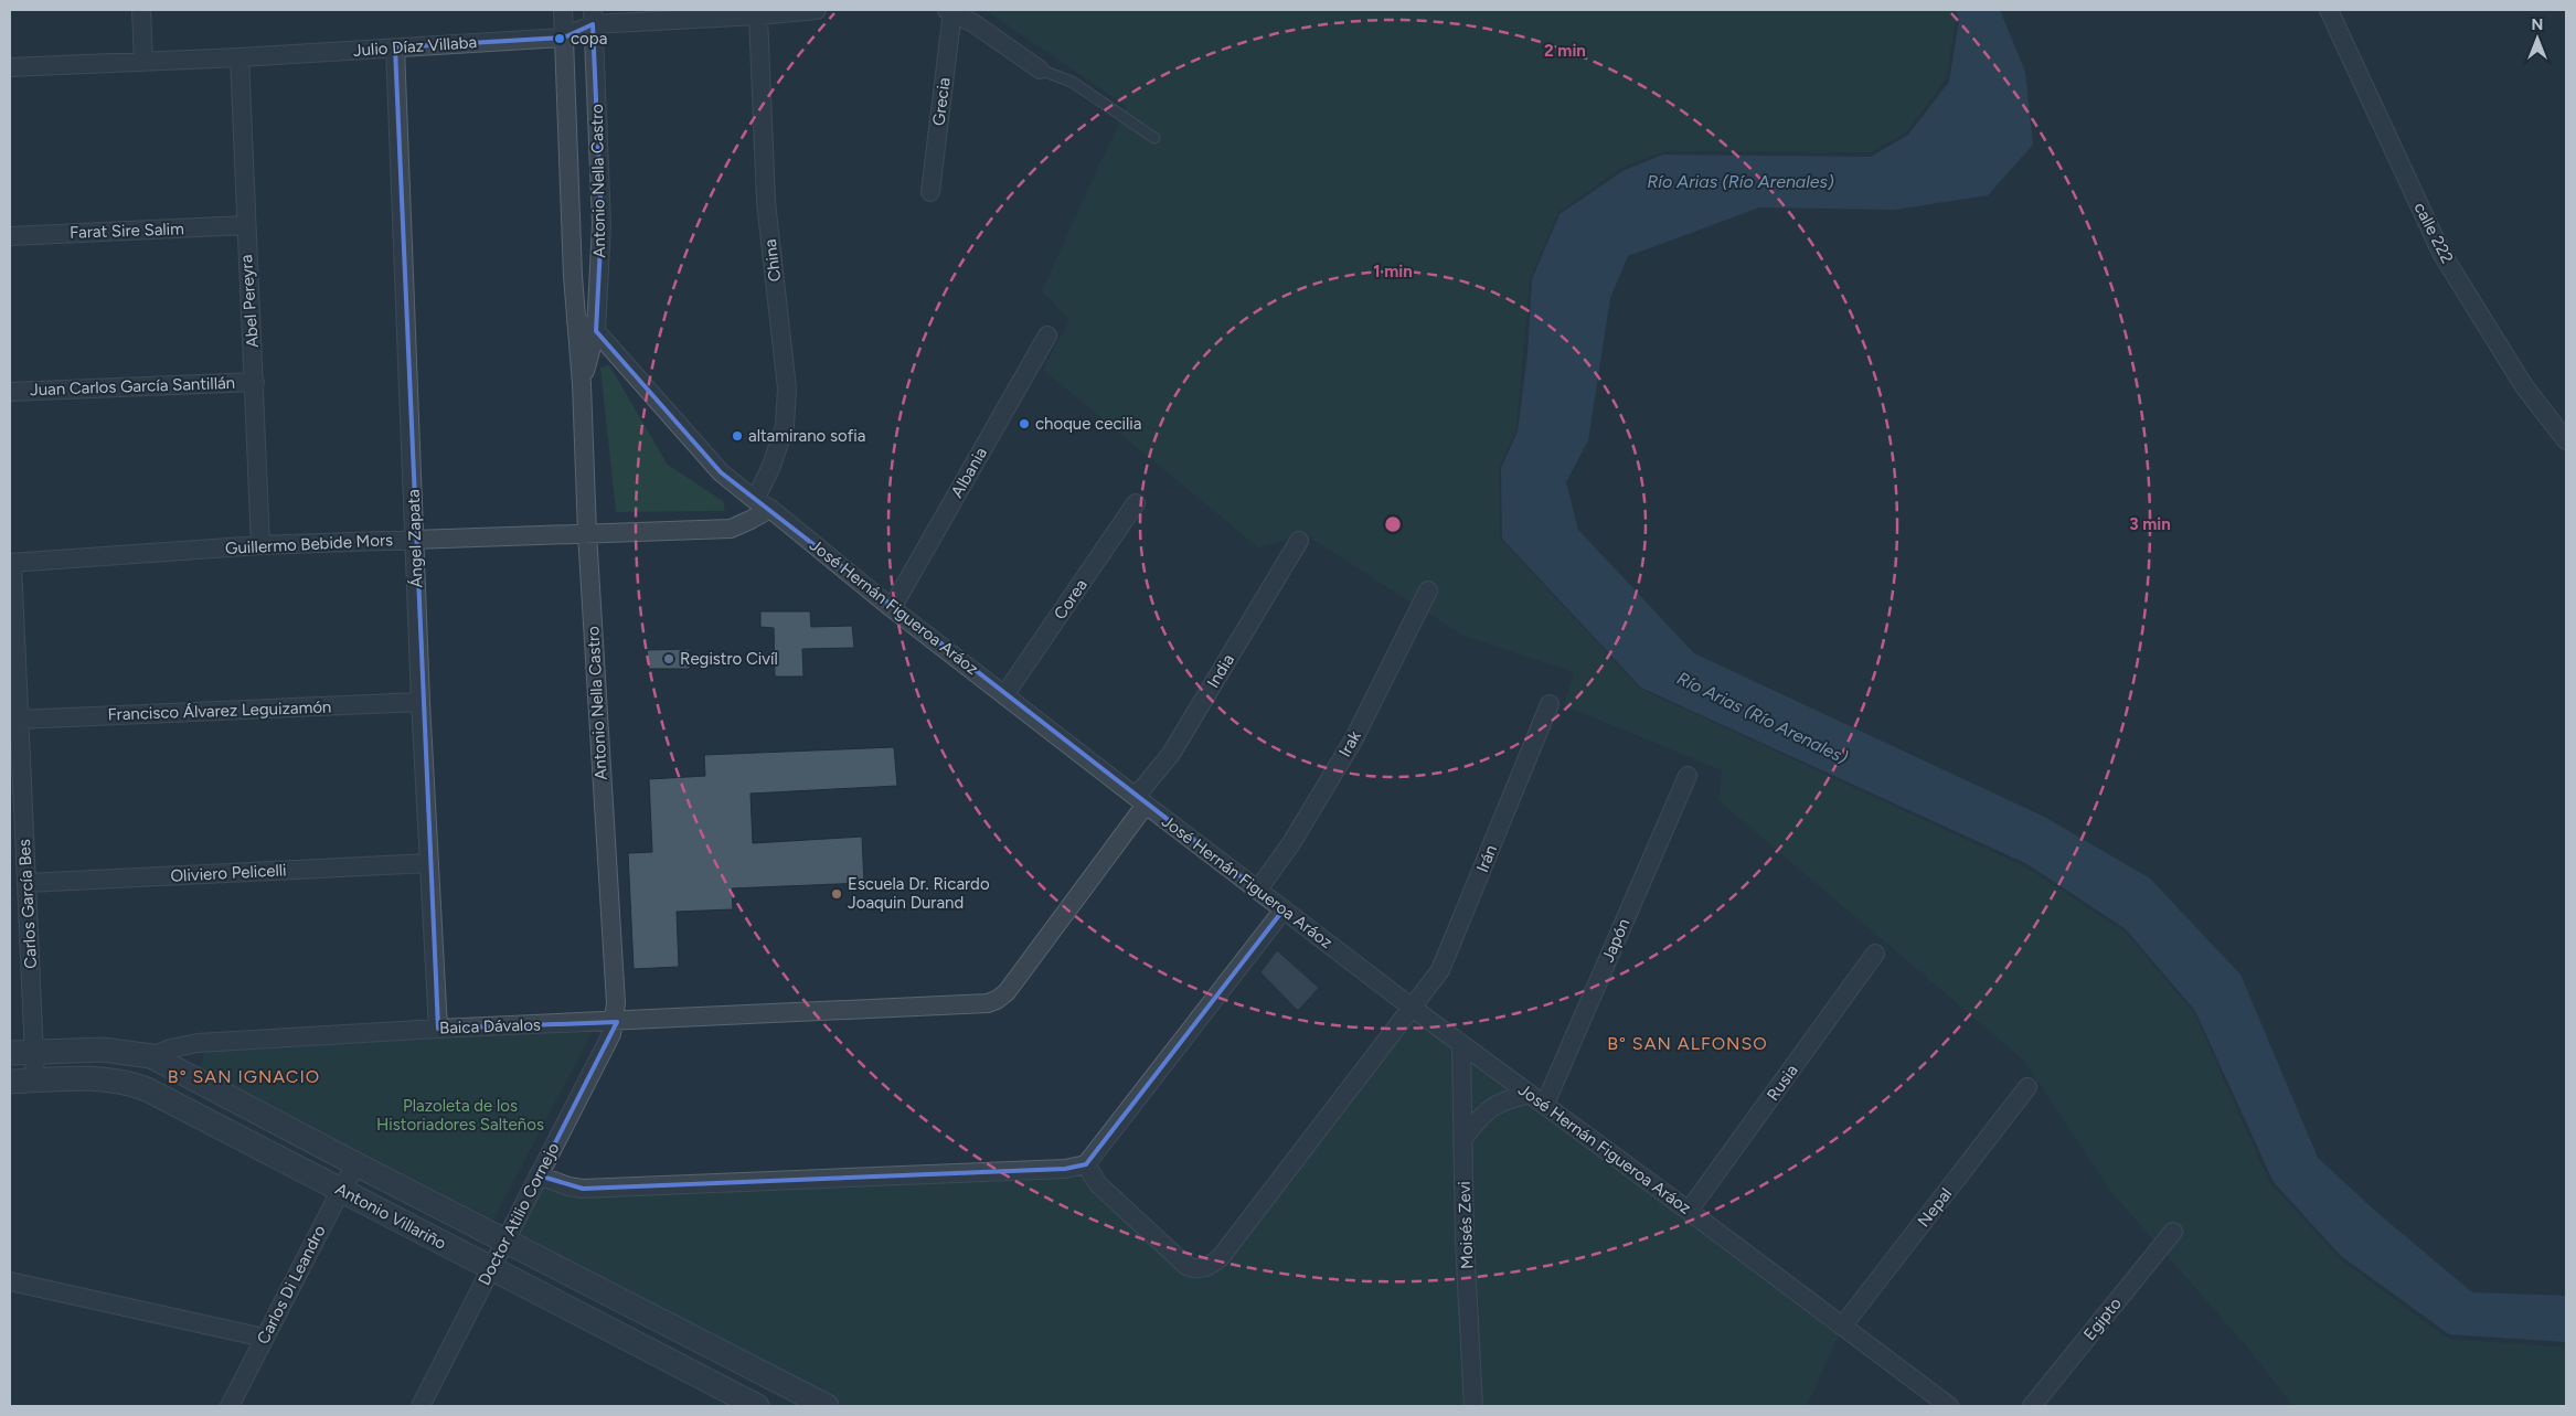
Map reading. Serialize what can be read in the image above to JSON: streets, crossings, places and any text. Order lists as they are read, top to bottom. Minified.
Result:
{"streets":{"street":["Julio Díaz Villaba","Grecia","Antonio Nella Castro","Farat Sire Salim","calle 222","China","Abel Pereyra","Juan Carlos García Santillán","Albania","Ángel Zapata","Guillermo Bebide Mors","Corea","José Hernán Figueroa Aráoz","India","Francisco Álvarez Leguizamón","Irak","Irán","Oliviero Pelicelli","Carlos García Bes","Japón","Baica Dávalos","Rusia","Nepal","Doctor Atilio Cornejo","Antonio Villariño","Moisés Zevi","Carlos Di Leandro","Egipto"]},"crossings":[["Julio Díaz Villaba","Antonio Nella Castro"],["Julio Díaz Villaba","China"],["Julio Díaz Villaba","Abel Pereyra"],["Julio Díaz Villaba","Ángel Zapata"],["Antonio Nella Castro","Guillermo Bebide Mors"],["Antonio Nella Castro","José Hernán Figueroa Aráoz"],["Antonio Nella Castro","Baica Dávalos"],["Antonio Nella Castro","Doctor Atilio Cornejo"],["Farat Sire Salim","Abel Pereyra"],["China","Guillermo Bebide Mors"],["China","José Hernán Figueroa Aráoz"],["Abel Pereyra","Juan Carlos García Santillán"],["Abel Pereyra","Guillermo Bebide Mors"],["Albania","José Hernán Figueroa Aráoz"],["Ángel Zapata","Guillermo Bebide Mors"],["Ángel Zapata","Francisco Álvarez Leguizamón"],["Ángel Zapata","Oliviero Pelicelli"],["Ángel Zapata","Baica Dávalos"],["Guillermo Bebide Mors","José Hernán Figueroa Aráoz"],["Guillermo Bebide Mors","Carlos García Bes"],["Corea","José Hernán Figueroa Aráoz"],["José Hernán Figueroa Aráoz","India"],["José Hernán Figueroa Aráoz","Irak"],["José Hernán Figueroa Aráoz","Irán"],["José Hernán Figueroa Aráoz","Japón"],["José Hernán Figueroa Aráoz","Rusia"],["José Hernán Figueroa Aráoz","Nepal"],["José Hernán Figueroa Aráoz","Moisés Zevi"],["India","Baica Dávalos"],["Francisco Álvarez Leguizamón","Carlos García Bes"],["Oliviero Pelicelli","Carlos García Bes"],["Carlos García Bes","Baica Dávalos"],["Carlos García Bes","Antonio Villariño"],["Baica Dávalos","Doctor Atilio Cornejo"],["Baica Dávalos","Antonio Villariño"],["Doctor Atilio Cornejo","Antonio Villariño"],["Antonio Villariño","Carlos Di Leandro"]],"districts":["B° SAN ALFONSO","B° SAN IGNACIO"],"water":["Río Arias (Río Arenales)"],"parks":["Plazoleta de los Historiadores Salteños"],"places":["copa","choque cecilia","altamirano sofia","Registro Civíl","Escuela Dr. Ricardo Joaquin Durand"],"north":"top","rings":["2 min","1 min","3 min"]}
